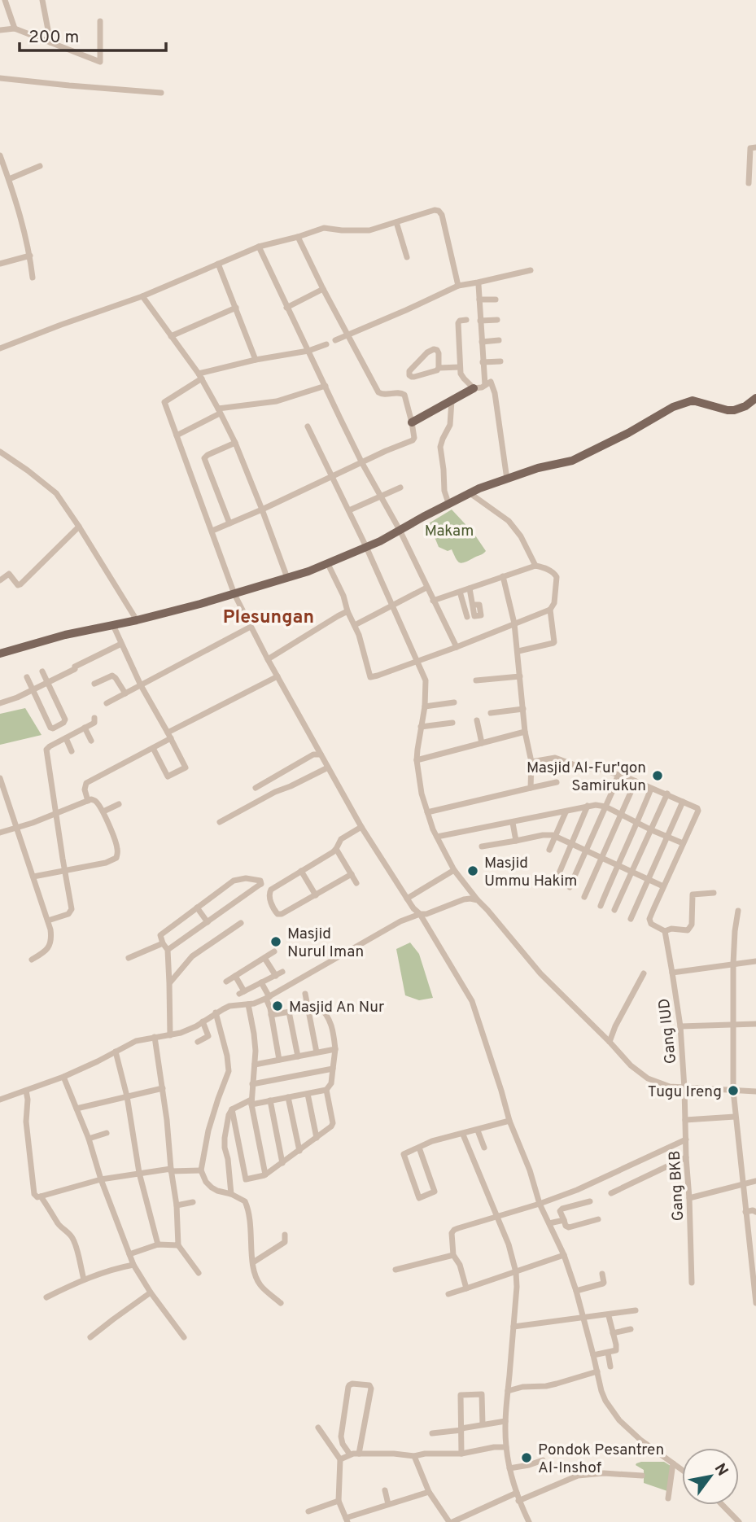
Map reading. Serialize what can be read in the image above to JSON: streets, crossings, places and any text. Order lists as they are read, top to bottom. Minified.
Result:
{"streets":{"street":["Gang IUD","Gang BKB"]},"crossings":[["Gang IUD","Gang BKB"]],"districts":["Plesungan"],"parks":["Makam"],"places":["Masjid Al-Fur'qon Samirukun","Masjid Ummu Hakim","Masjid Nurul Iman","Masjid An Nur","Tugu Ireng","Pondok Pesantren Al-Inshof"],"scale_bar":"200 m","north":"top right"}
